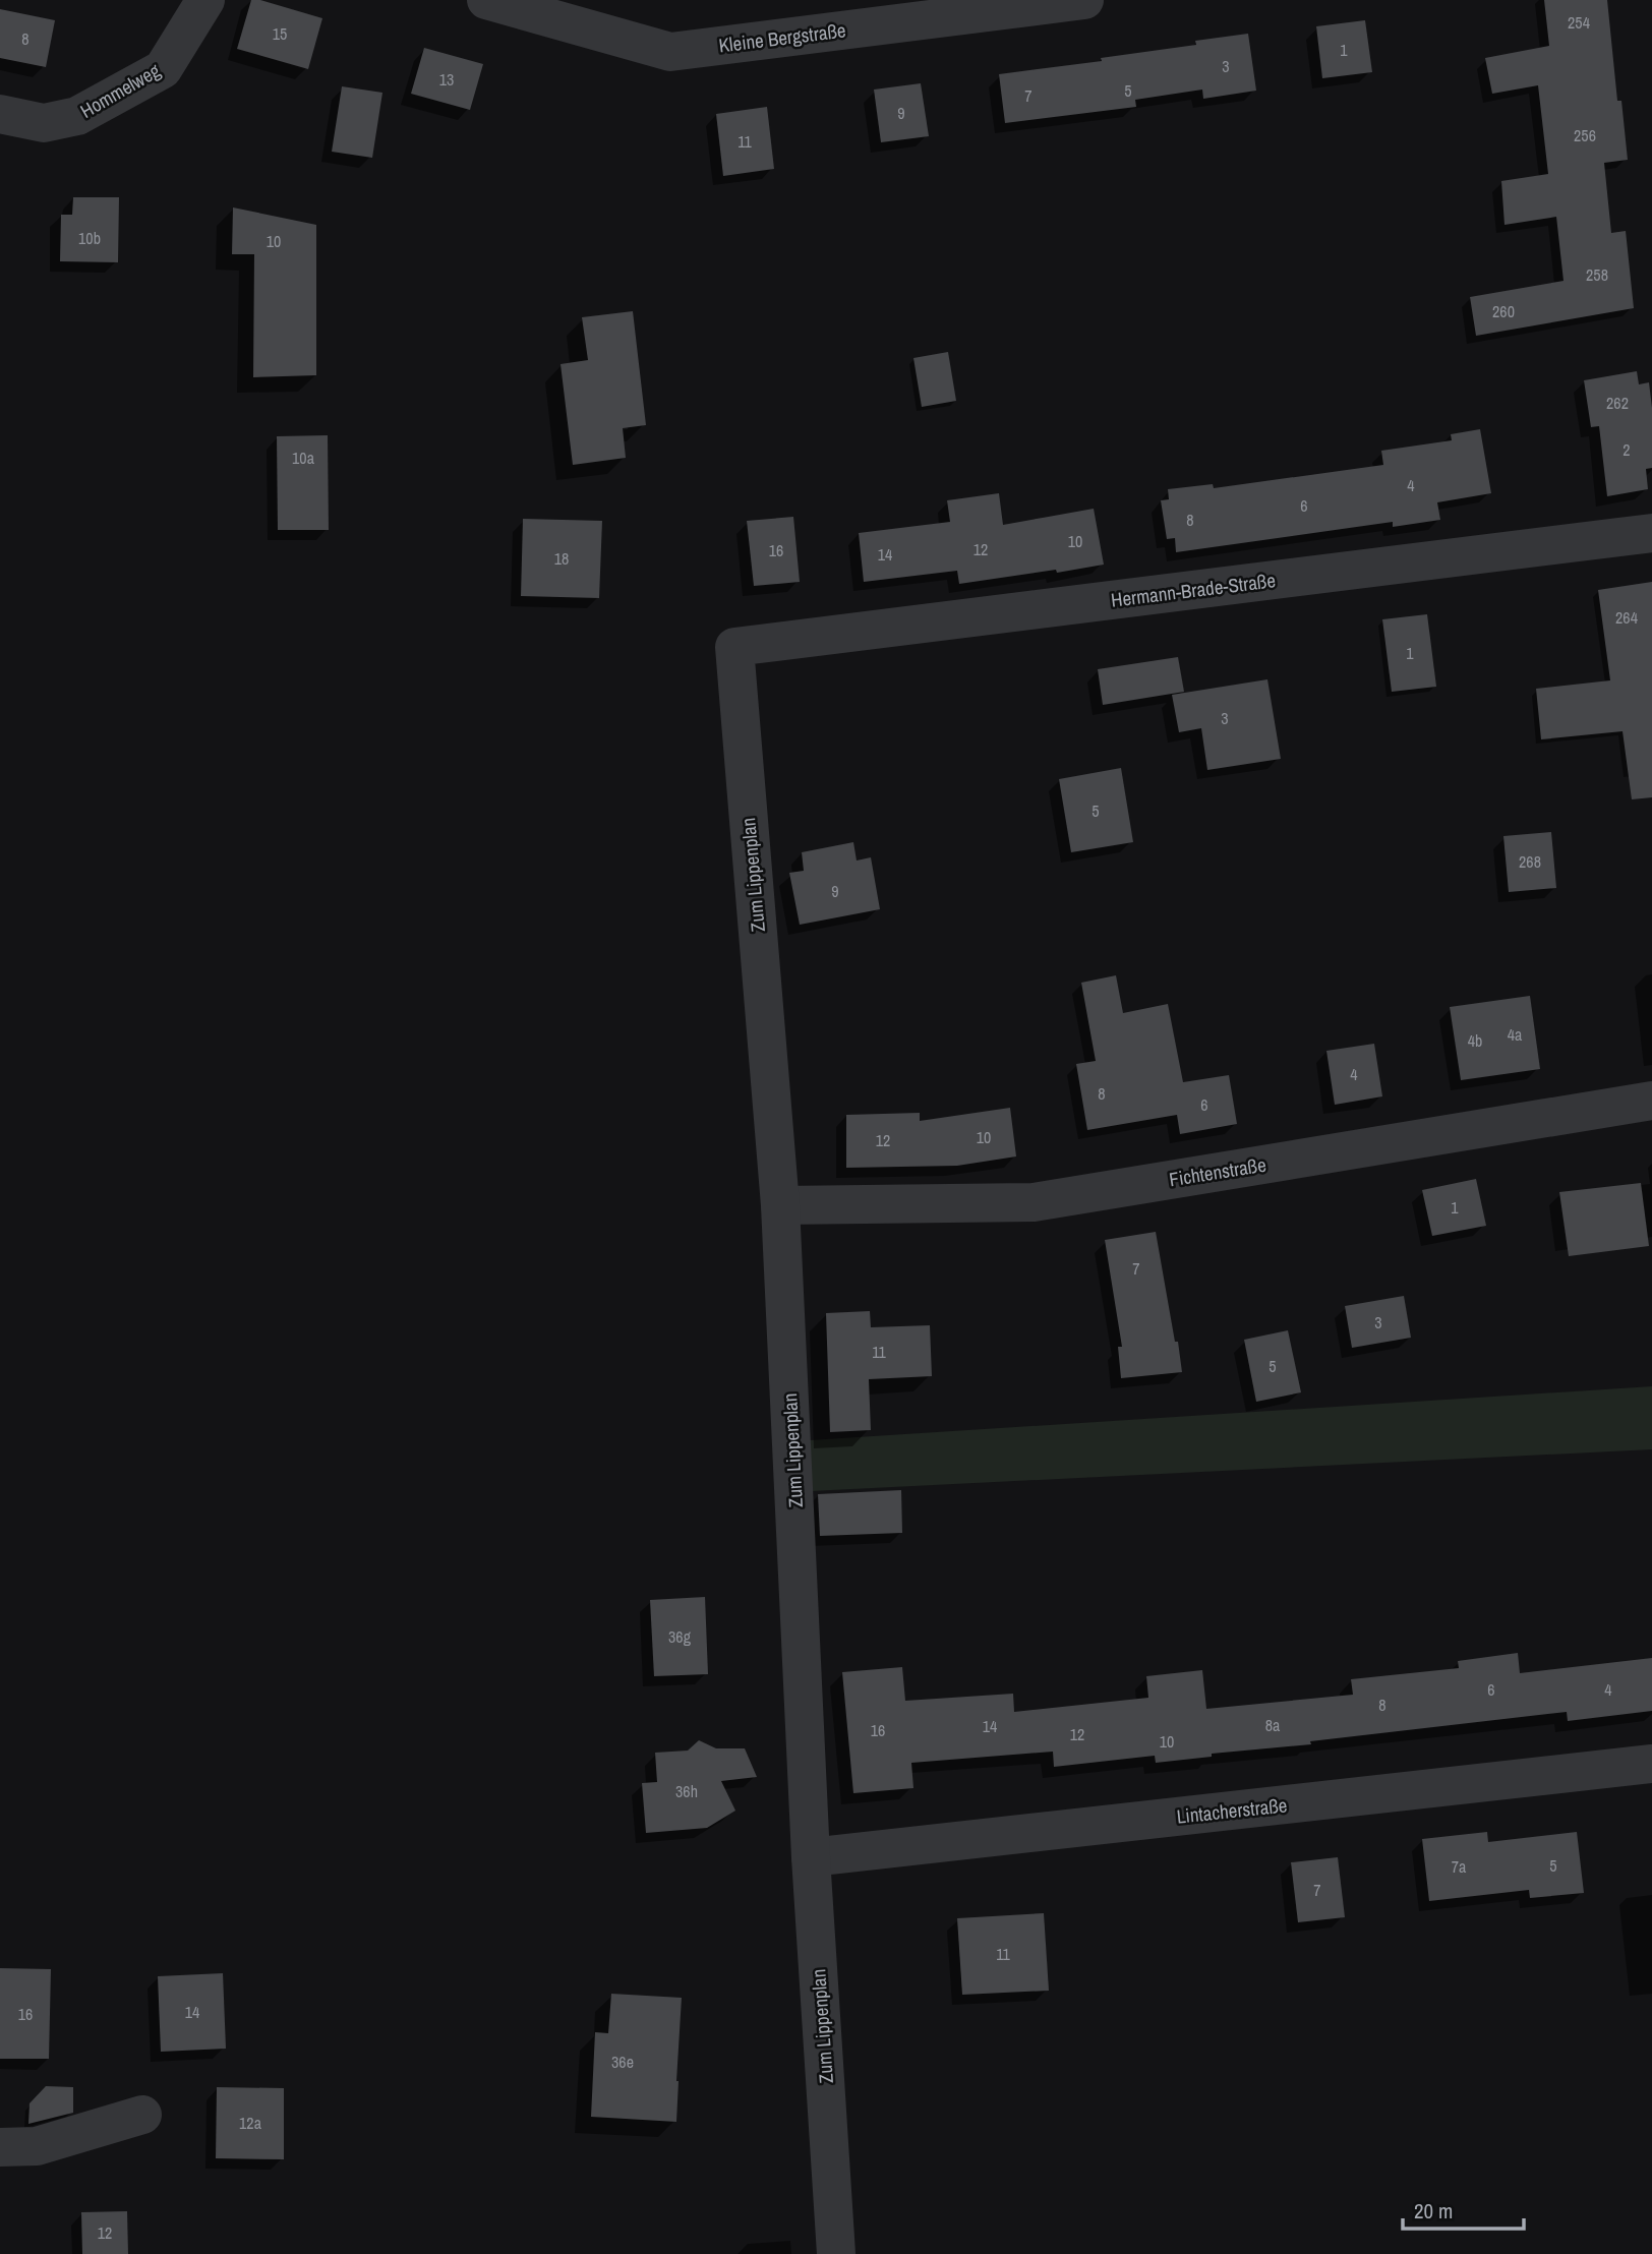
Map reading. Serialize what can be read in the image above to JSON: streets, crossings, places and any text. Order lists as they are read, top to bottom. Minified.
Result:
{"streets":{"street":["Kleine Bergstraße","Hommelweg","Hermann-Brade-Straße","Zum Lippenplan","Fichtenstraße","Lintacherstraße"]},"crossings":[["Hermann-Brade-Straße","Zum Lippenplan"],["Zum Lippenplan","Fichtenstraße"],["Zum Lippenplan","Lintacherstraße"]],"house_numbers":["254","15","8","1","3","13","5","7","9","256","11","10b","10","258","260","262","2","10a","4","6","8","10","12","16","14","18","264","1","3","5","268","9","4a","4b","4","8","6","10","12","1","7","3","11","5","36g","6","4","8","8a","14","16","12","10","36h","5","7a","7","11","14","16","36e","12a","12"],"scale_bar":"20 m"}
